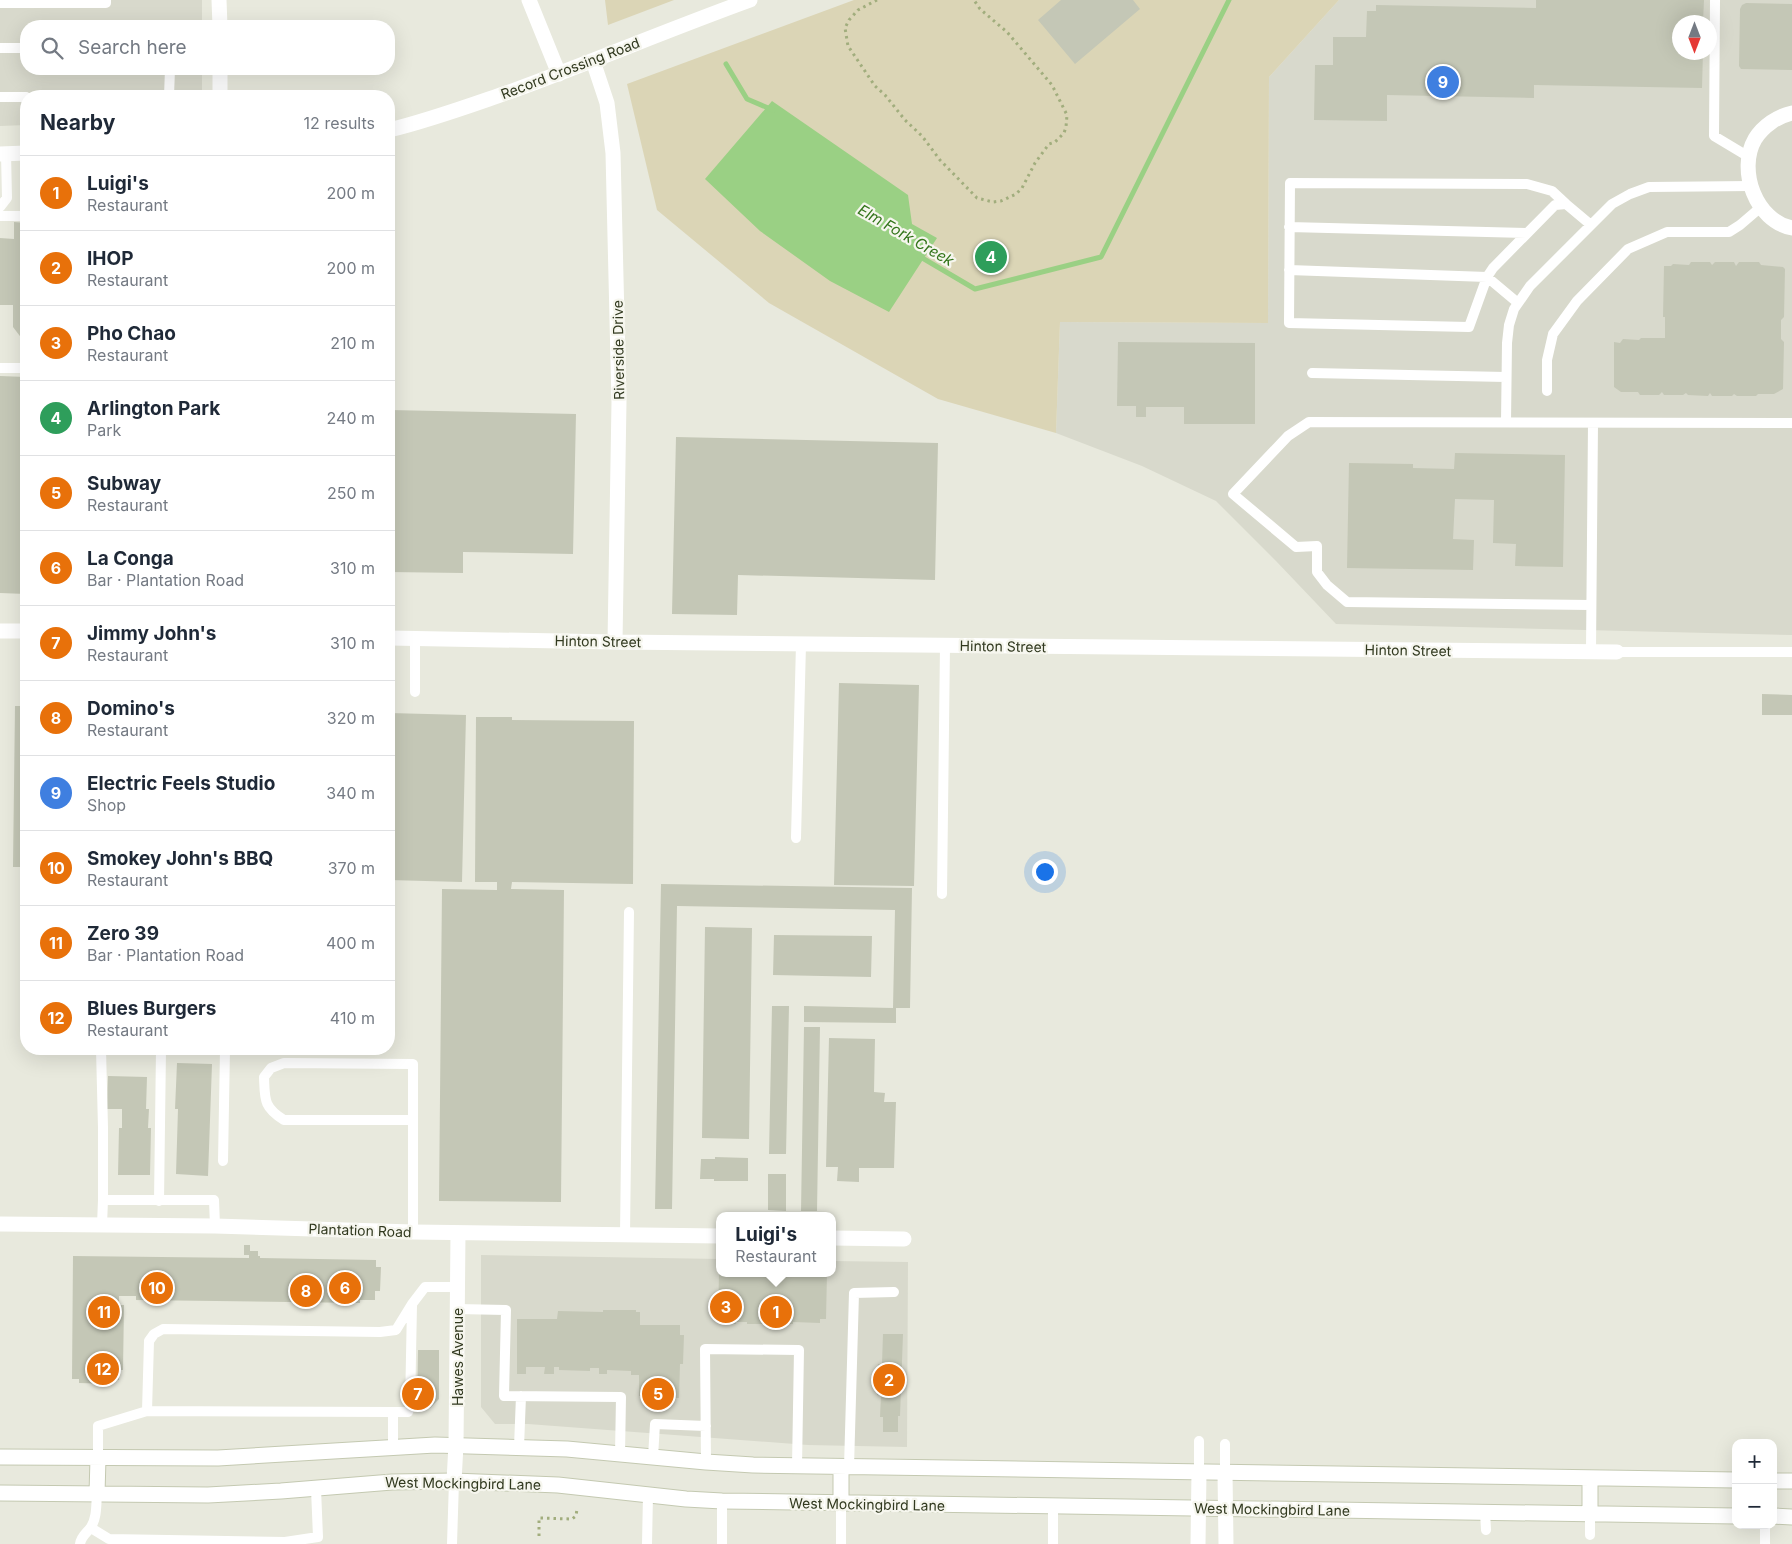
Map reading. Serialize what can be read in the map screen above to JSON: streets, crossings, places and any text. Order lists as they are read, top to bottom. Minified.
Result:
{"streets":{"street":["Record Crossing Road","Riverside Drive","Hinton Street","Plantation Road","Hawes Avenue","West Mockingbird Lane"]},"crossings":[["Record Crossing Road","Riverside Drive"],["Riverside Drive","Hinton Street"],["Plantation Road","Hawes Avenue"],["Hawes Avenue","West Mockingbird Lane"]],"water":["Elm Fork Creek"],"north":"bottom","page":{"search":"Search here","pins":["9","4","6","10","8","3","1","11","12","2","5","7"],"heading":["Nearby","12 results"],"list":[{"mark":"1","name":"Luigi's","note":"Restaurant","value":"200 m"},{"mark":"2","name":"IHOP","note":"Restaurant","value":"200 m"},{"mark":"3","name":"Pho Chao","note":"Restaurant","value":"210 m"},{"mark":"4","name":"Arlington Park","note":"Park","value":"240 m"},{"mark":"5","name":"Subway","note":"Restaurant","value":"250 m"},{"mark":"6","name":"La Conga","note":"Bar · Plantation Road","value":"310 m"},{"mark":"7","name":"Jimmy John's","note":"Restaurant","value":"310 m"},{"mark":"8","name":"Domino's","note":"Restaurant","value":"320 m"},{"mark":"9","name":"Electric Feels Studio","note":"Shop","value":"340 m"},{"mark":"10","name":"Smokey John's BBQ","note":"Restaurant","value":"370 m"},{"mark":"11","name":"Zero 39","note":"Bar · Plantation Road","value":"400 m"},{"mark":"12","name":"Blues Burgers","note":"Restaurant","value":"410 m"}],"popup":["Luigi's","Restaurant"],"map_buttons":["+","−"]}}
